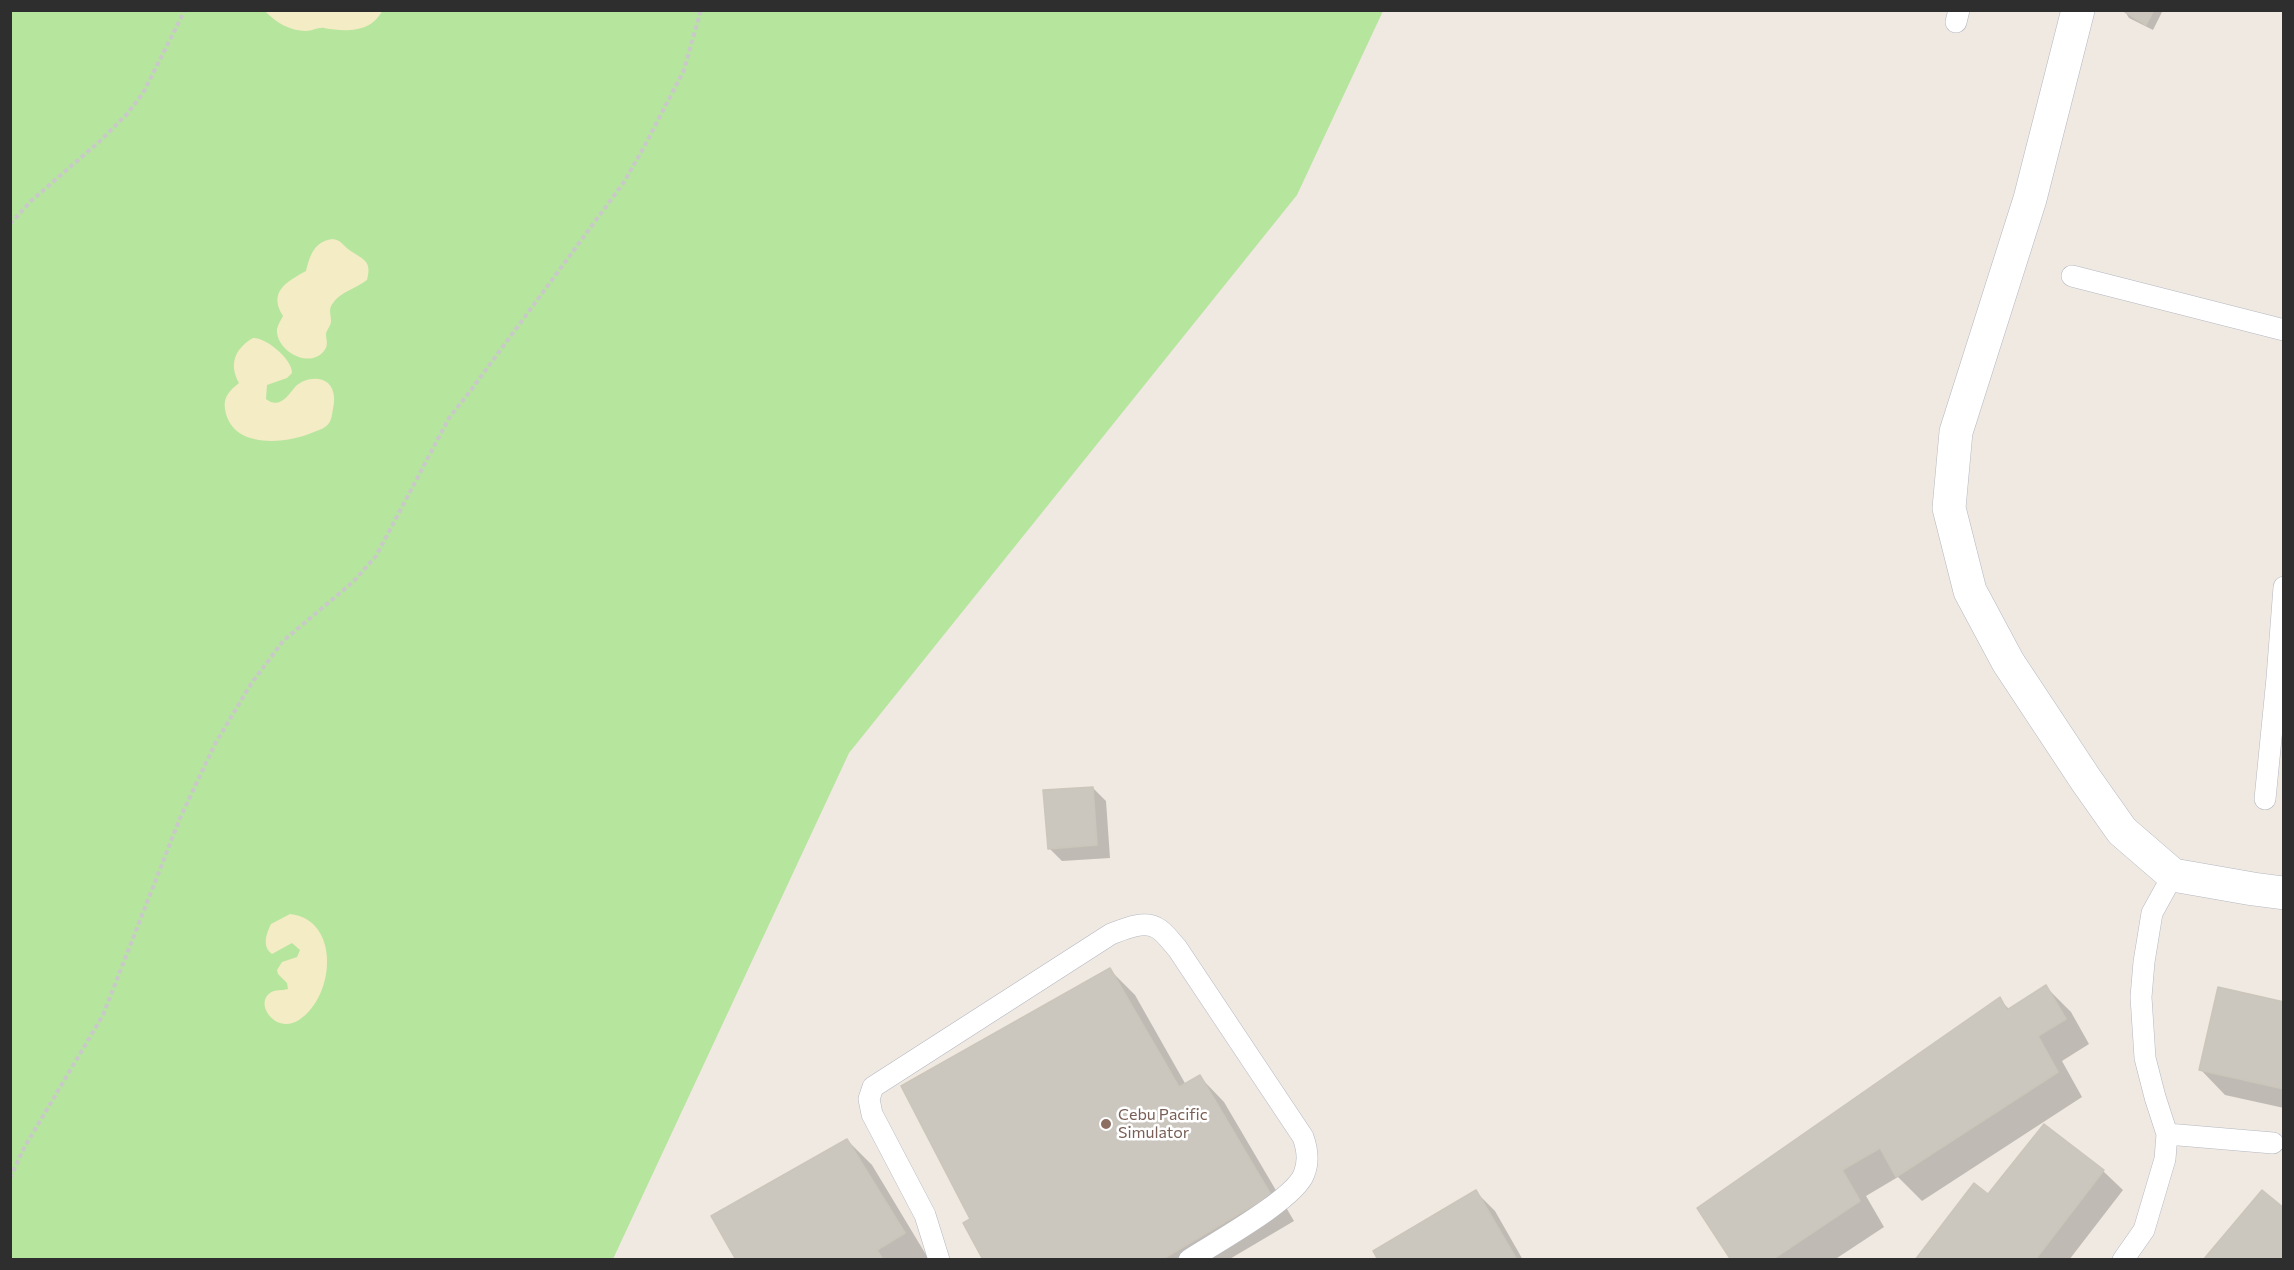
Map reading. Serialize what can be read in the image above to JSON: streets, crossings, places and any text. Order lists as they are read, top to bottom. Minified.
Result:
{"places":["Cebu Pacific Simulator"]}
